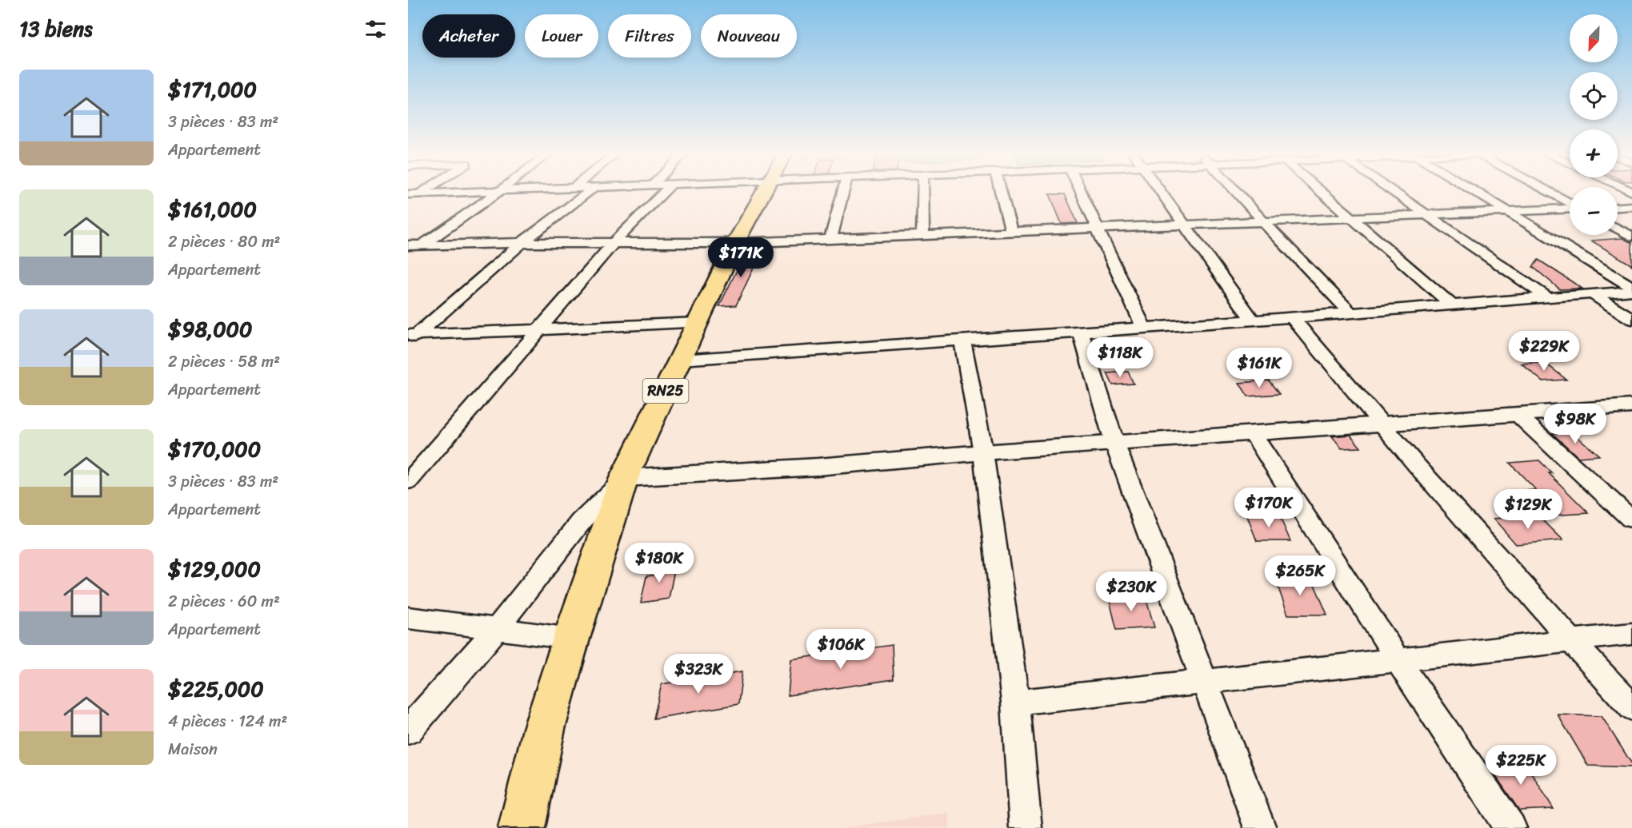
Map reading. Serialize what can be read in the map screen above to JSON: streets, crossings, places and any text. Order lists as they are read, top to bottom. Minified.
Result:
{"streets":{"main road":["RN25"]},"north":"bottom left","page":{"heading":"13 biens","map_buttons":["+","−"],"chip":["Acheter","Louer","Filtres","Nouveau"],"list":[{"name":"$171,000","note":"3 pièces · 83 m² · Appartement"},{"name":"$161,000","note":"2 pièces · 80 m² · Appartement"},{"name":"$98,000","note":"2 pièces · 58 m² · Appartement"},{"name":"$170,000","note":"3 pièces · 83 m² · Appartement"},{"name":"$129,000","note":"2 pièces · 60 m² · Appartement"},{"name":"$225,000","note":"4 pièces · 124 m² · Maison"}],"price":["$171K","$229K","$118K","$161K","$98K","$170K","$129K","$180K","$265K","$230K","$106K","$323K","$225K"]}}
